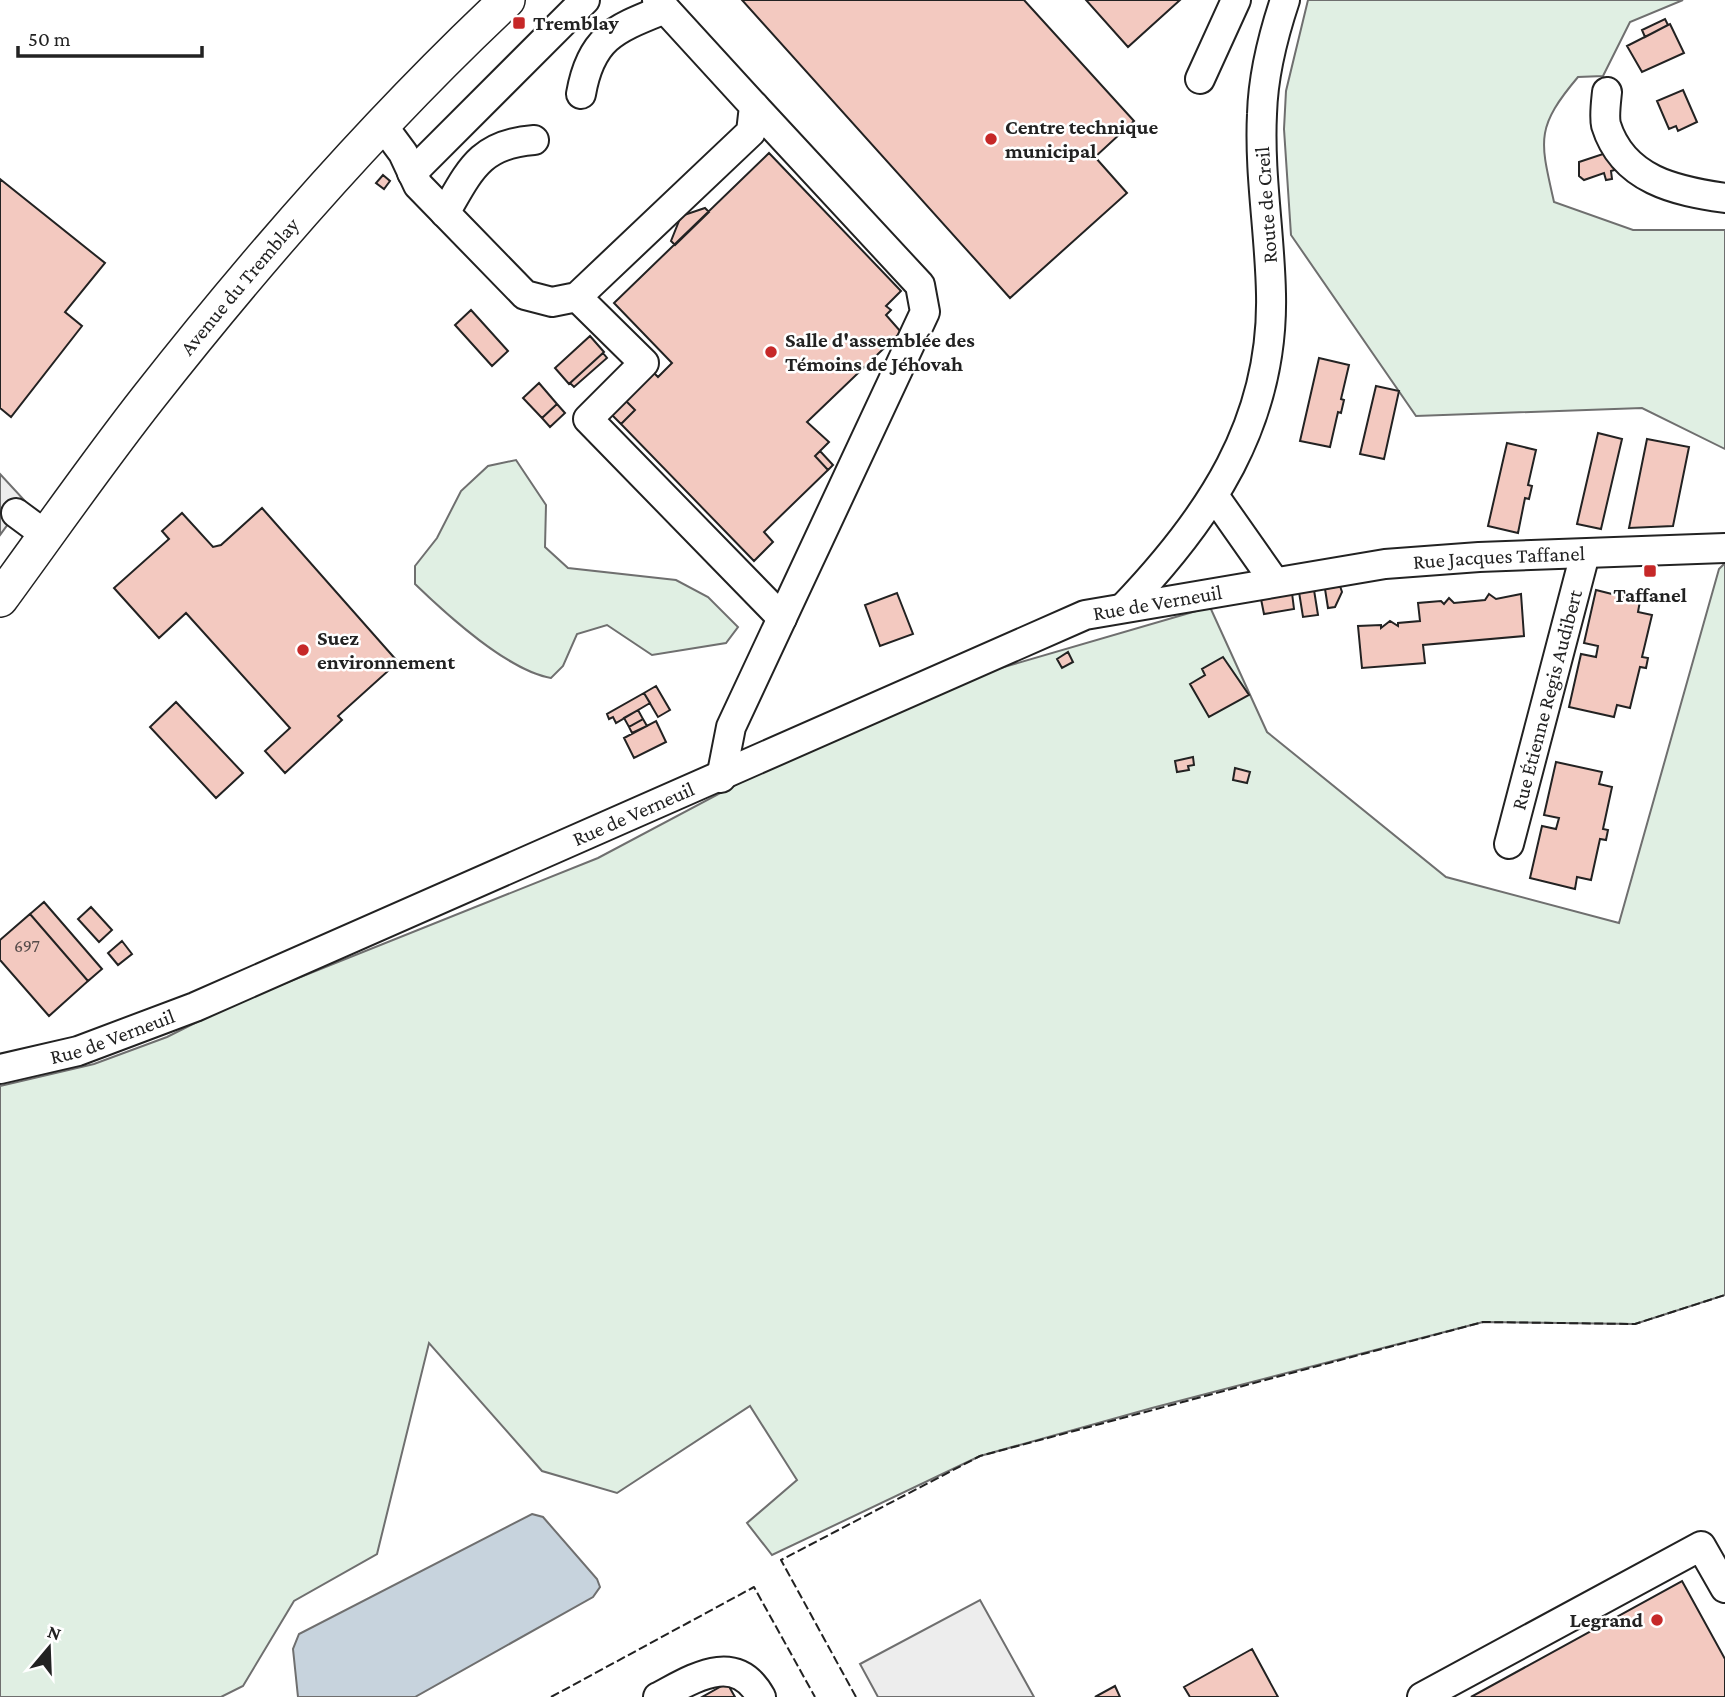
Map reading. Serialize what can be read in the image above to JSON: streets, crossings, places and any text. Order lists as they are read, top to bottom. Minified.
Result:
{"streets":{"main road":["Avenue du Tremblay"],"street":["Route de Creil","Rue Jacques Taffanel","Rue de Verneuil","Rue Étienne Regis Audibert"]},"crossings":[["Route de Creil","Rue de Verneuil"],["Rue Jacques Taffanel","Rue de Verneuil"],["Rue Jacques Taffanel","Rue Étienne Regis Audibert"]],"places":{"transit":["Tremblay","Taffanel"],"other":["Centre technique municipal","Salle d'assemblée des Témoins de Jéhovah","Suez environnement","Legrand"]},"house_numbers":["697"],"scale_bar":"50 m","north":"top"}
